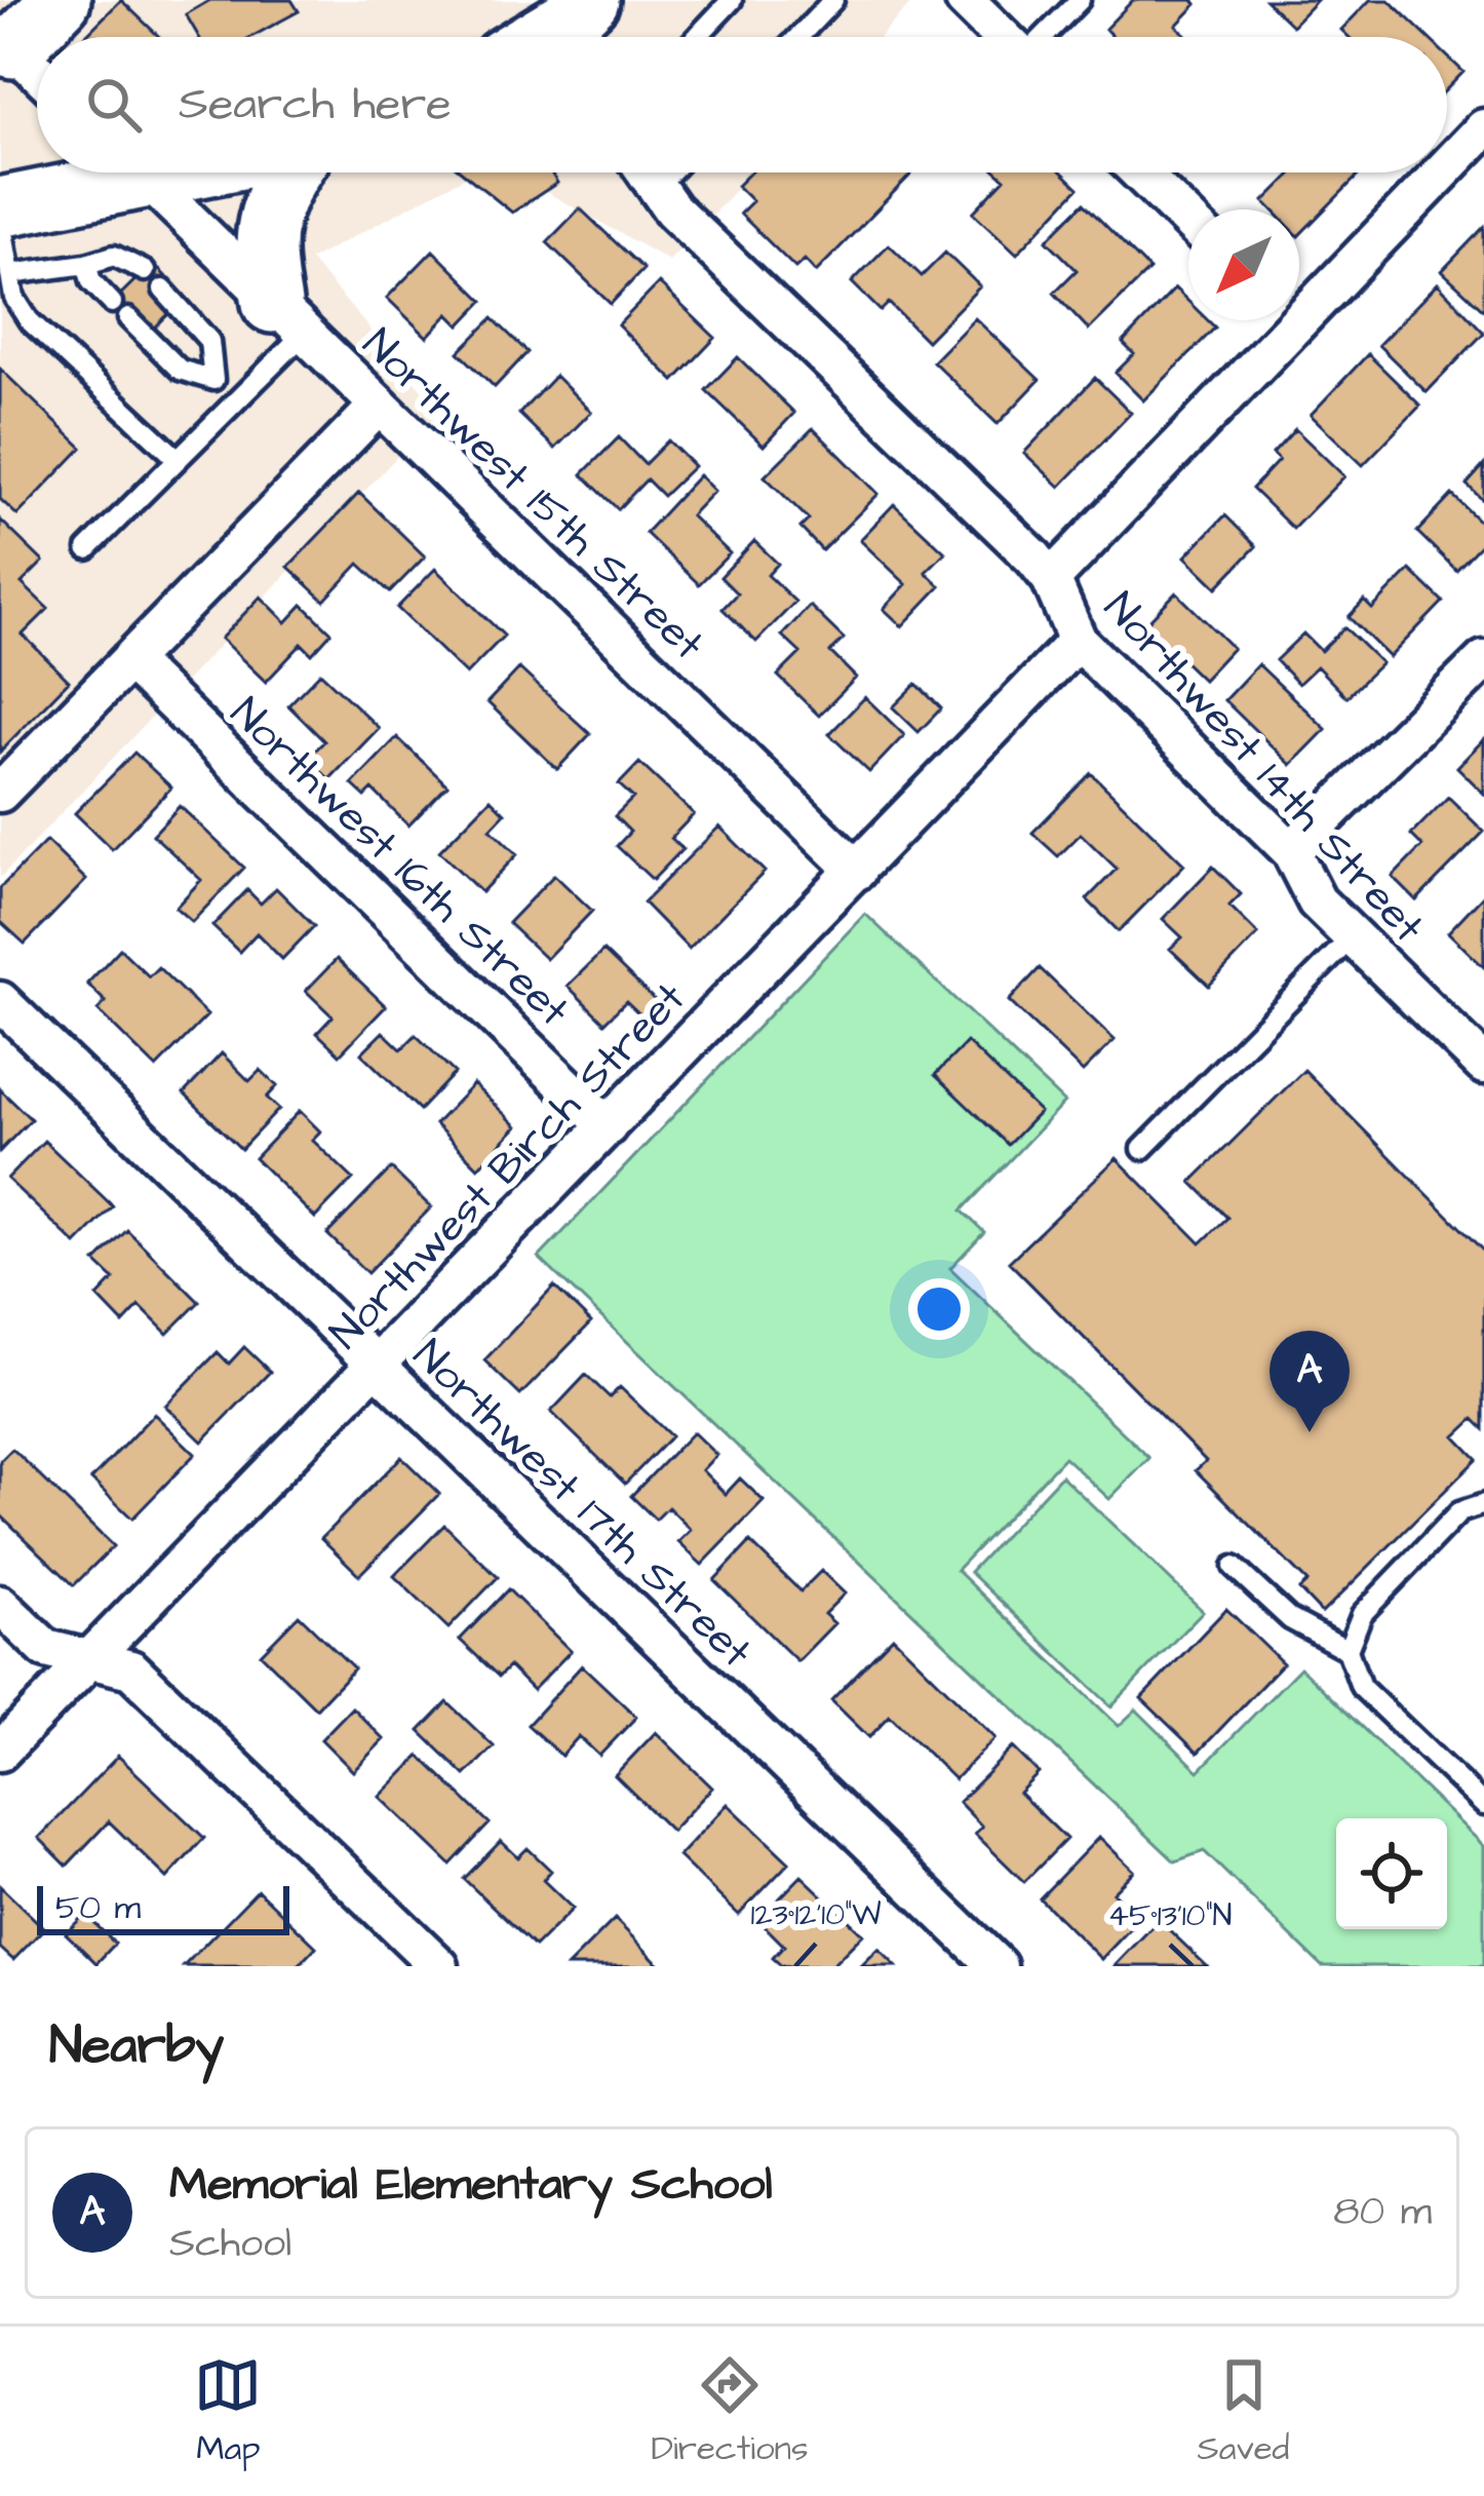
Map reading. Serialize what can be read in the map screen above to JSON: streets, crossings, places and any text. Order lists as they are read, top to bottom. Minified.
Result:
{"streets":{"street":["Northwest 15th Street","Northwest 14th Street","Northwest 16th Street","Northwest Birch Street","Northwest 17th Street"]},"crossings":[["Northwest 15th Street","Northwest Birch Street"],["Northwest 14th Street","Northwest Birch Street"],["Northwest 16th Street","Northwest Birch Street"],["Northwest Birch Street","Northwest 17th Street"]],"scale_bar":"50 m","north":"bottom left","page":{"search":"Search here","pins":"A","scale":"50 m","heading":"Nearby","list":[{"mark":"A","name":"Memorial Elementary School","note":"School","value":"80 m"}],"nav":["Map","Directions","Saved"]},"coordinates":["123°12'10\"W","45°13'10\"N"]}
